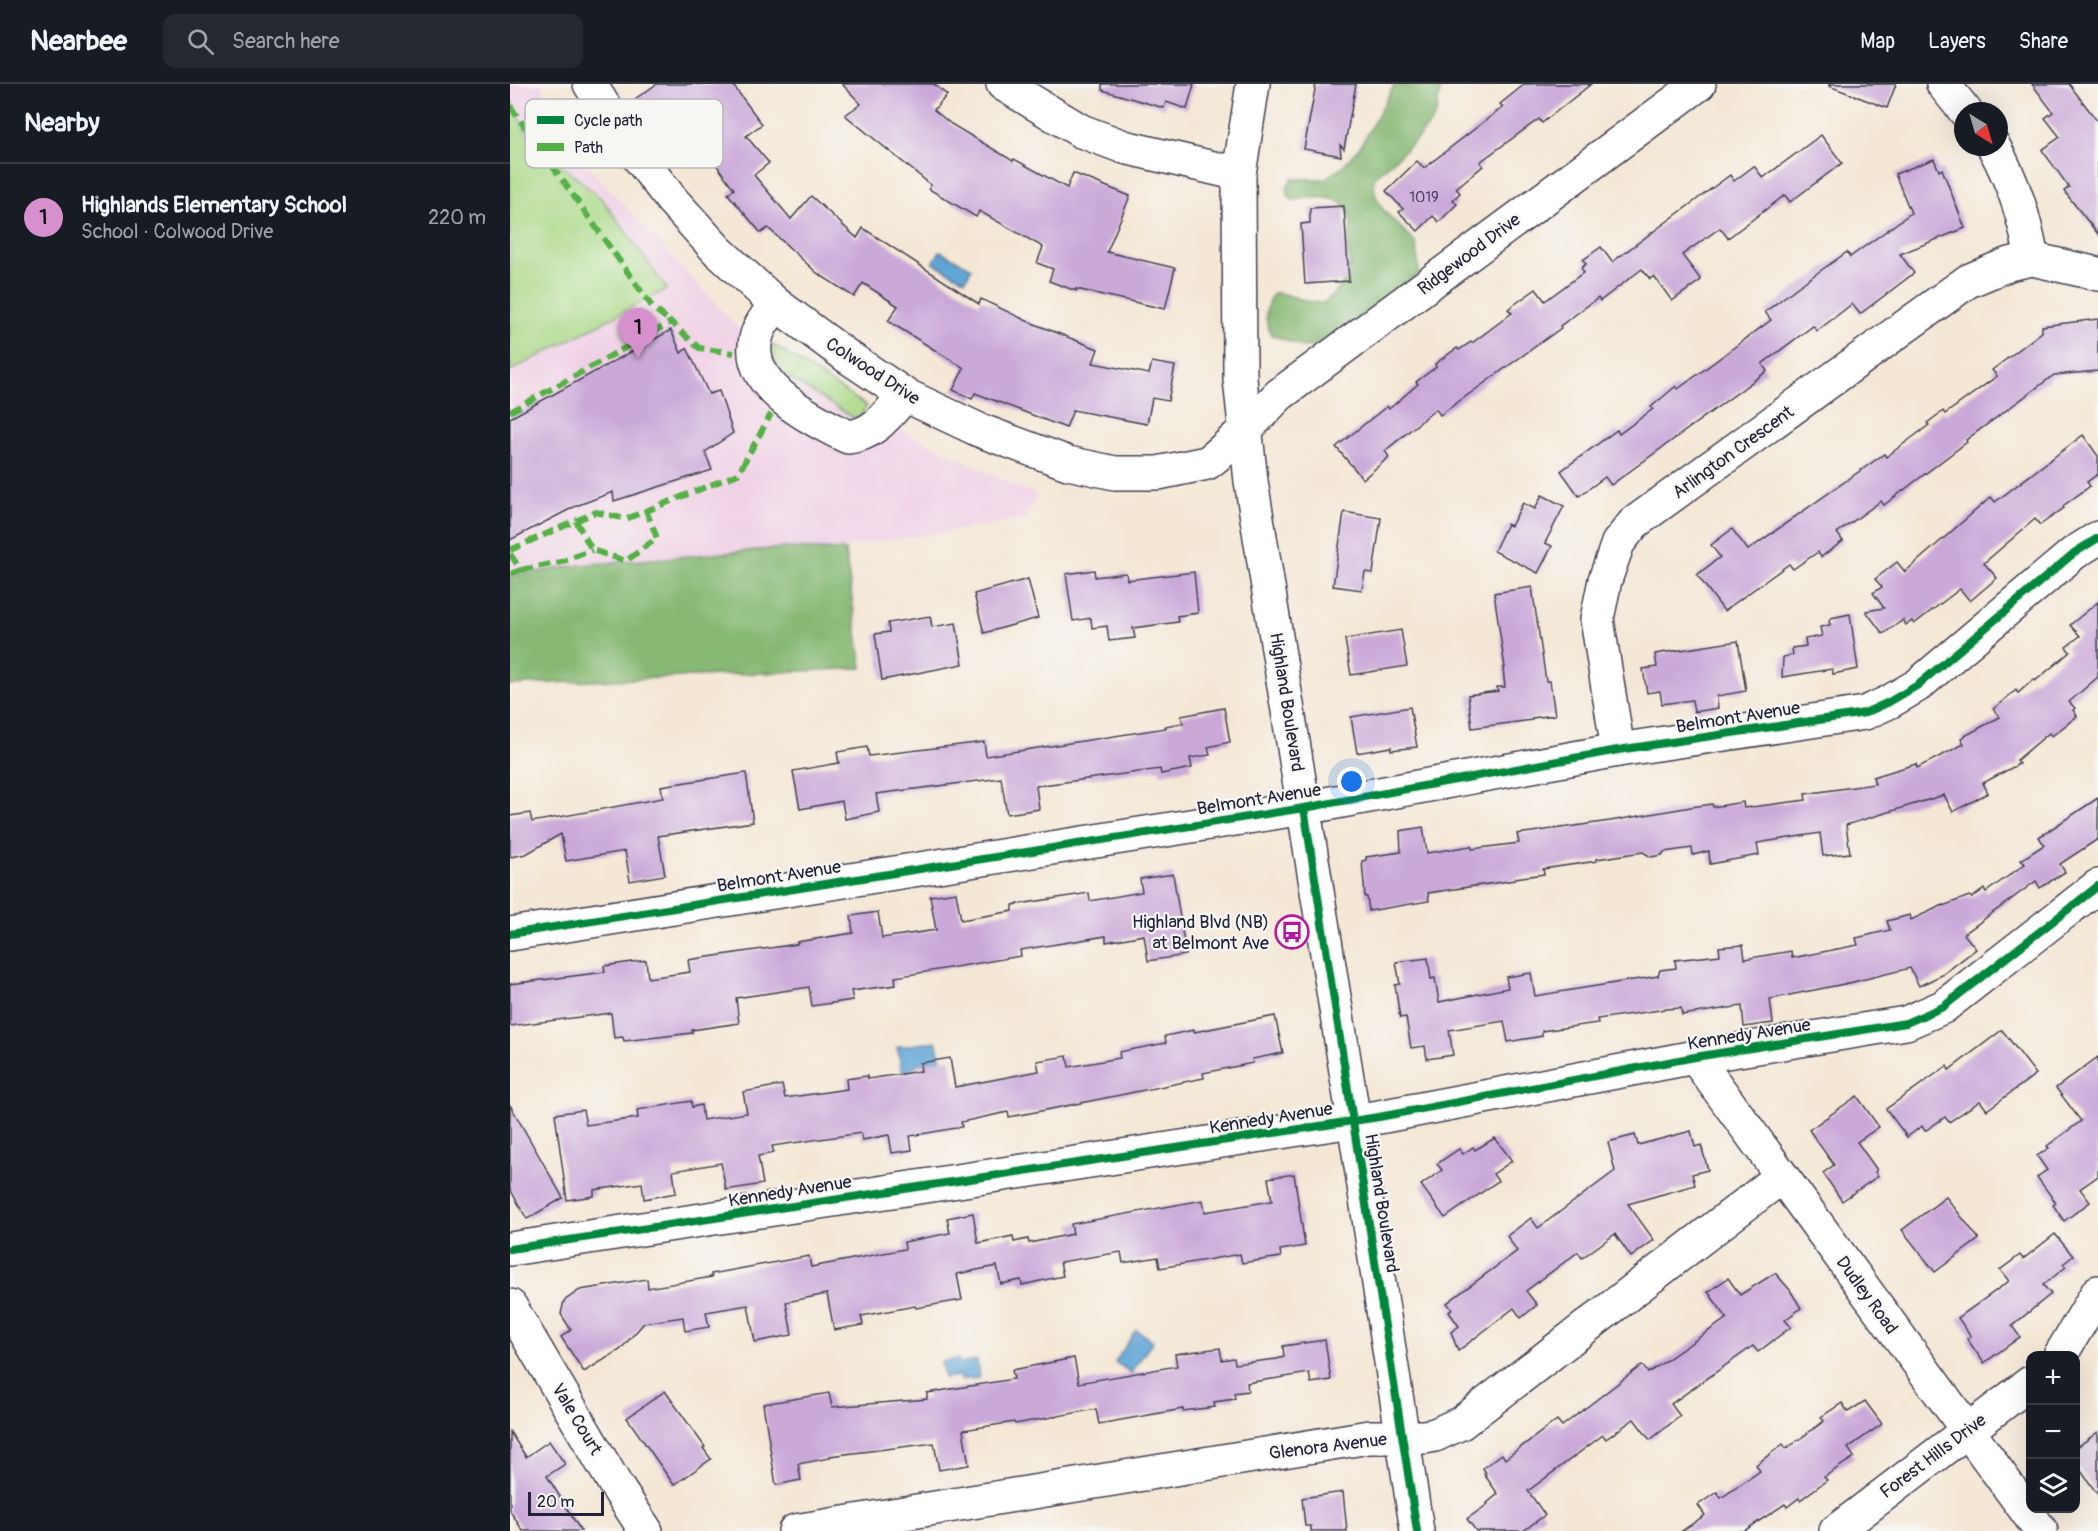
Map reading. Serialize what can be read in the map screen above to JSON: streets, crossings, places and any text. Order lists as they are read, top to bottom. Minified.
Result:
{"streets":{"street":["Ridgewood Drive","Colwood Drive","Arlington Crescent","Highland Boulevard","Belmont Avenue","Kennedy Avenue","Dudley Road","Vale Court","Glenora Avenue","Forest Hills Drive"]},"crossings":[["Ridgewood Drive","Colwood Drive"],["Ridgewood Drive","Highland Boulevard"],["Colwood Drive","Highland Boulevard"],["Arlington Crescent","Belmont Avenue"],["Highland Boulevard","Belmont Avenue"],["Highland Boulevard","Kennedy Avenue"],["Highland Boulevard","Glenora Avenue"],["Kennedy Avenue","Dudley Road"],["Dudley Road","Glenora Avenue"],["Dudley Road","Forest Hills Drive"]],"places":{"bus stop":["Highland Blvd (NB) at Belmont Ave"]},"house_numbers":["1019"],"legend":["Cycle path","Path"],"scale_bar":"20 m","north":"bottom right","page":{"header":"Nearbee","search":"Search here","nav":["Map","Layers","Share"],"heading":"Nearby","list":[{"mark":"1","name":"Highlands Elementary School","note":"School · Colwood Drive","value":"220 m"}],"pins":"1","map_buttons":["+","−"],"scale":"20 m"}}
